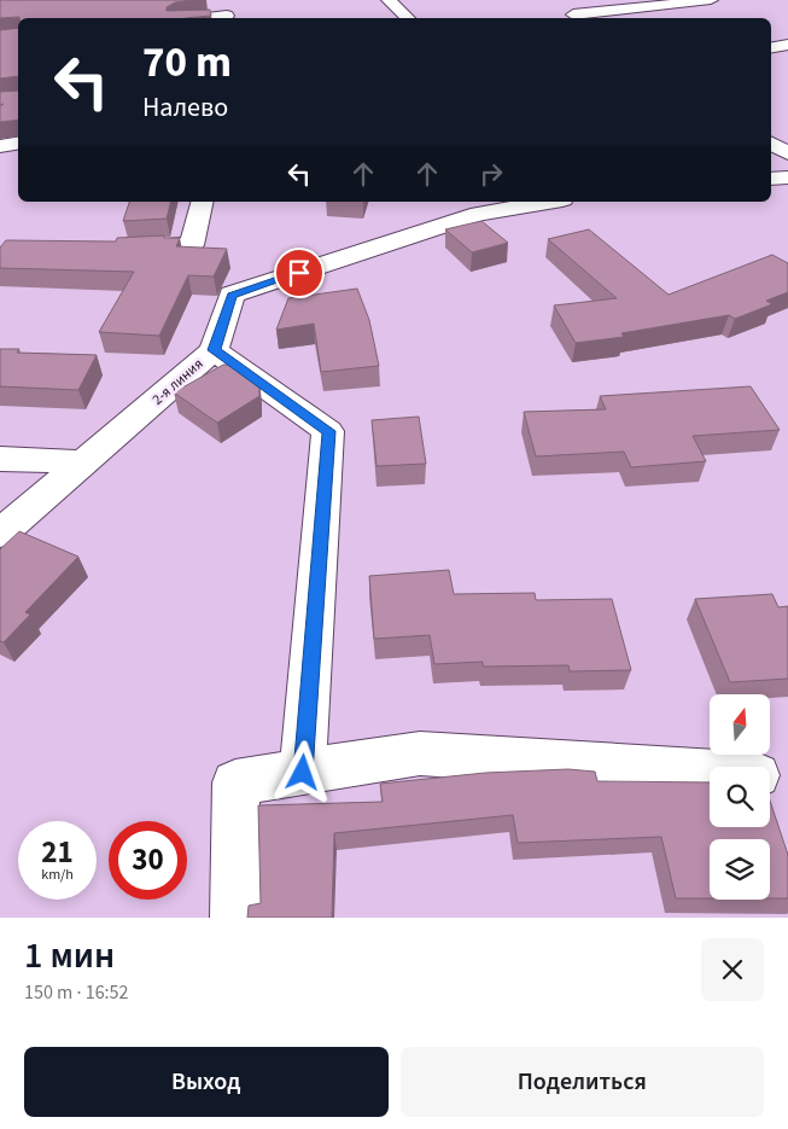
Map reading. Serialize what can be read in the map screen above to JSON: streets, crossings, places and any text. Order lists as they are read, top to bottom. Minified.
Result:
{"streets":{"street":["2-я линия"]},"north":"top","page":{"turn":["70 m","Налево"],"speed":"21 km/h","limit":"30","heading":["1 мин","150 m · 16:52"],"buttons":["Выход","Поделиться"]}}
